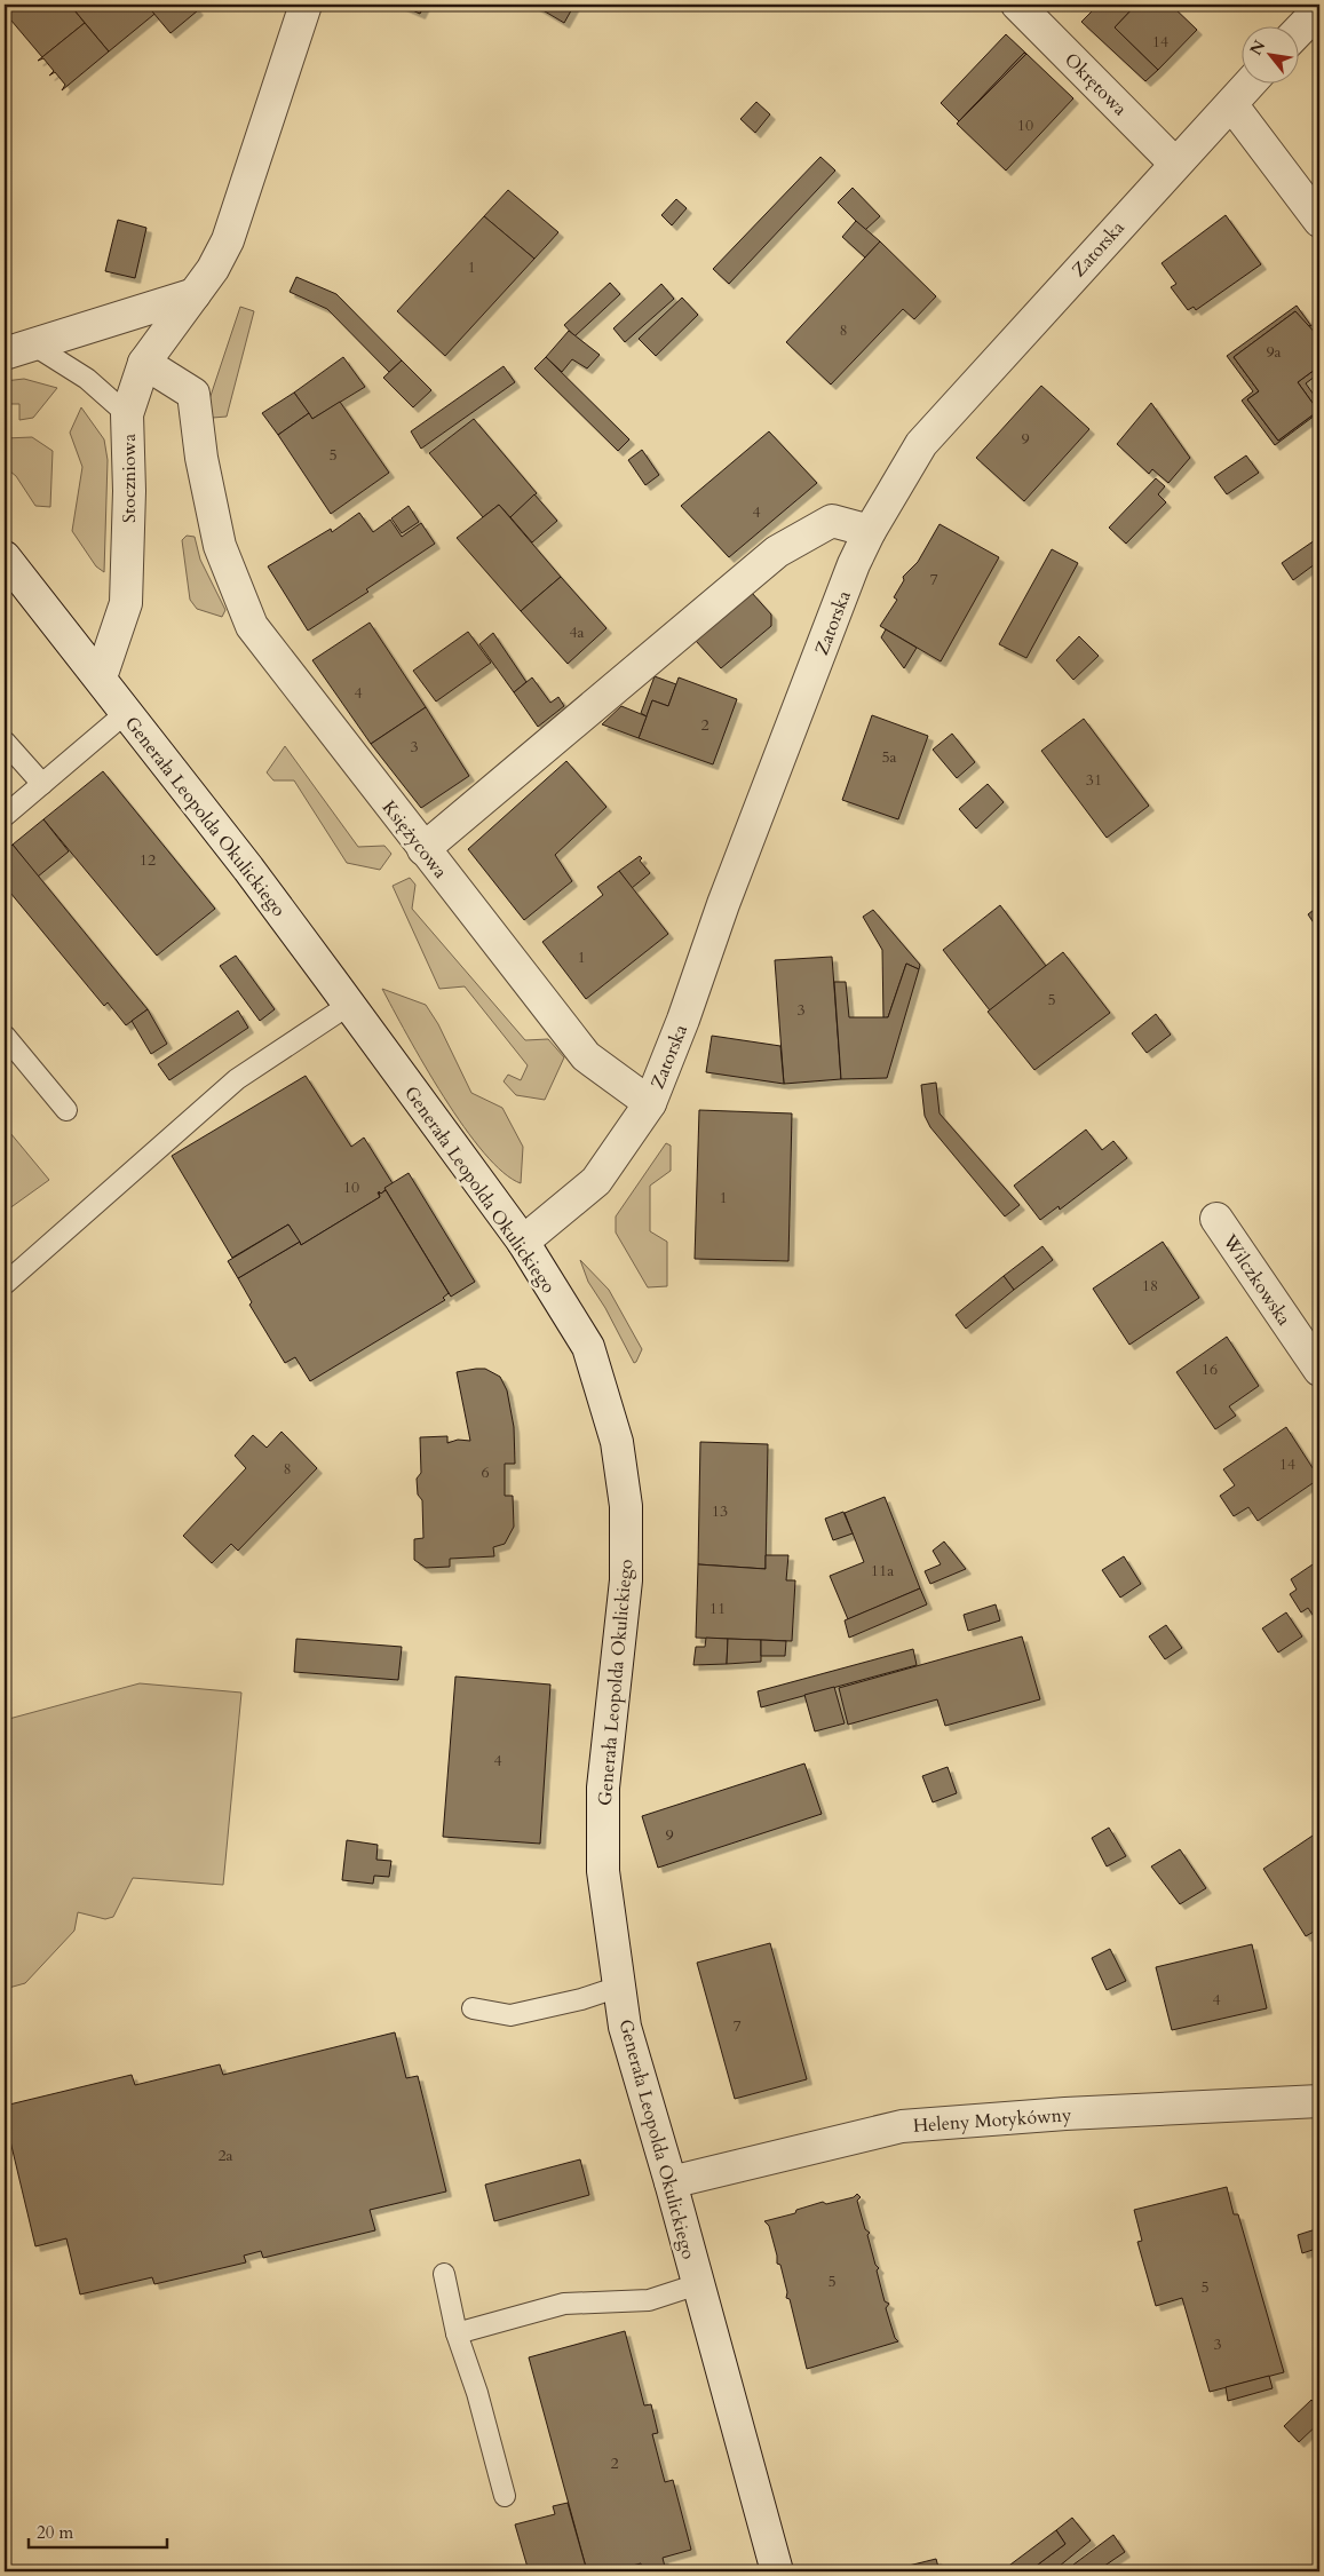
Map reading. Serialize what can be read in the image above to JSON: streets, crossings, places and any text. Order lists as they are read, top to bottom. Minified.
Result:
{"streets":{"street":["Okrętowa","Zatorska","Stoczniowa","Generała Leopolda Okulickiego","Księżycowa","Wilczkowska","Heleny Motykówny"]},"crossings":[["Okrętowa","Zatorska"],["Zatorska","Generała Leopolda Okulickiego"],["Zatorska","Księżycowa"],["Stoczniowa","Generała Leopolda Okulickiego"],["Stoczniowa","Księżycowa"],["Generała Leopolda Okulickiego","Heleny Motykówny"]],"house_numbers":["14","10","1","8","9a","9","5","4","7","4a","4","2","3","5a","31","12","1","5","3","10","1","18","16","14","8","6","13","11a","11","4","9","4","7","2a","5","5","3","2"],"scale_bar":"20 m","north":"top left"}
